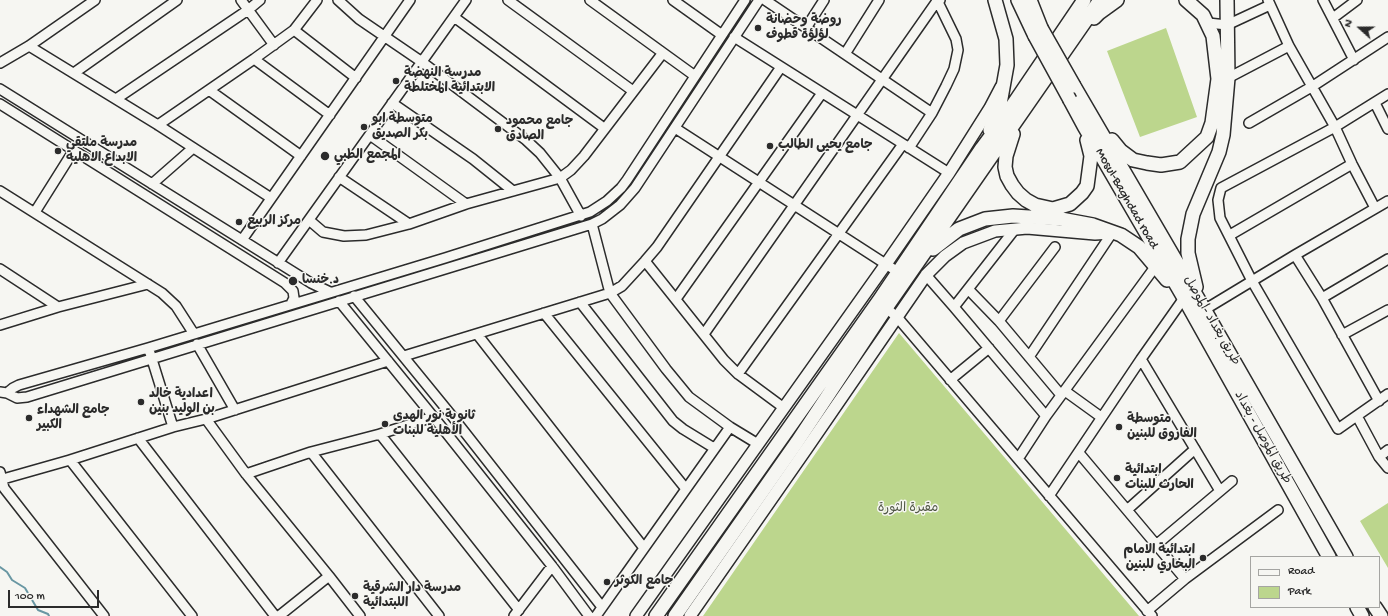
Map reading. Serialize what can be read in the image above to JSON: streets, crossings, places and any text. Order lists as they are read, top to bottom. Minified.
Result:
{"streets":{"highway":["Mosul-Baghdad road","طريق بغداد -الموصل","طريق الموصل - بغداد"]},"crossings":[["Mosul-Baghdad road","طريق بغداد -الموصل"],["Mosul-Baghdad road","طريق الموصل - بغداد"]],"parks":["مقبرة الثورة"],"places":["روضة وحضانة لؤلؤة قطوف","مدرسة النهضة الابتدائية المختلطة","متوسطة ابو بكر الصديق","جامع محمود الصادق","جامع يحيى الطالب","مدرسة ملتقى الابداع الاهلية","المجمع الطبي","مركز الربيع","د.خنسا","اعدادية خالد بن الوليد بنين","جامع الشهداء الكبير","ثانوية نور الهدى الأهلية للبنات","متوسطة الفاروق للبنين","ابتدائية الحارث للبنات","ابتدائية الامام البخاري للبنين","جامع الكوثر","مدرسة دار الشرقية اللبتدائية"],"legend":["Road","Park"],"scale_bar":"100 m","north":"left"}
